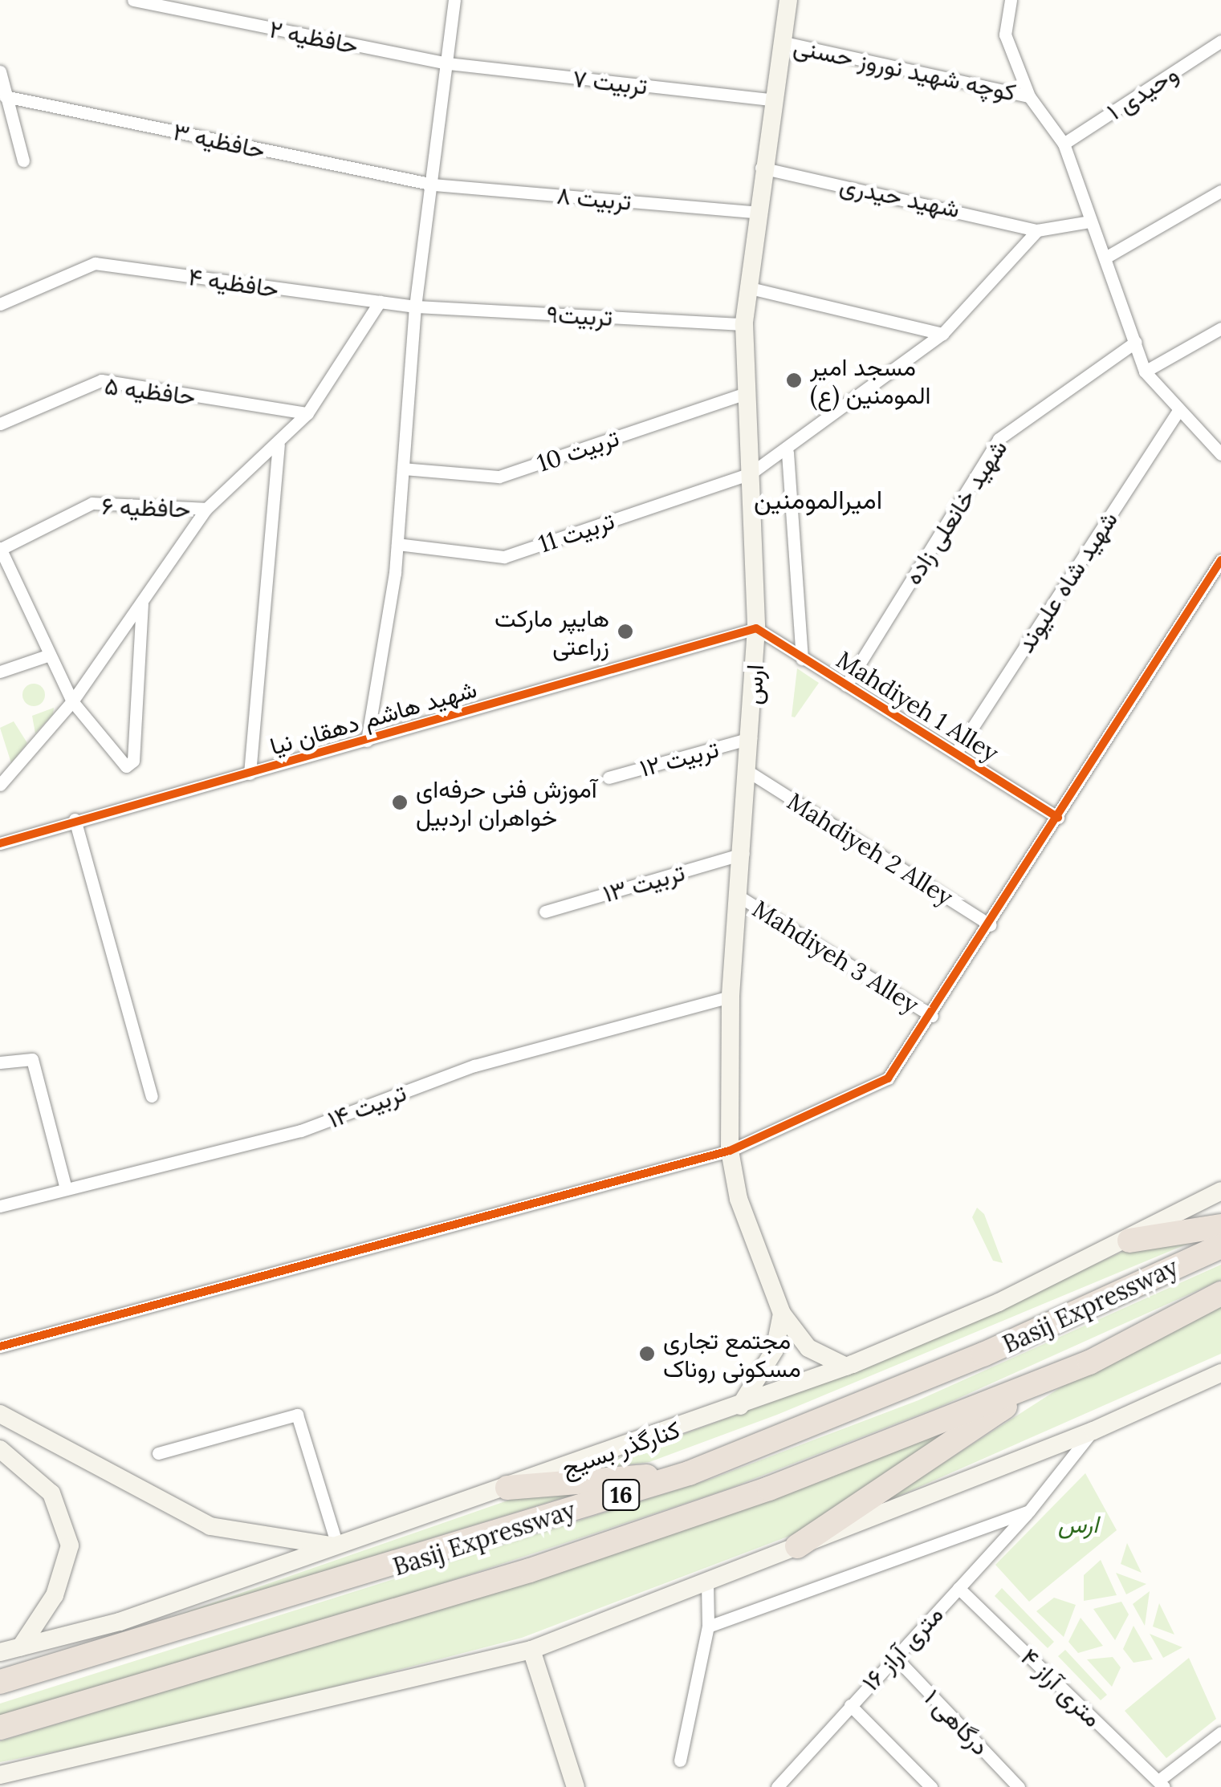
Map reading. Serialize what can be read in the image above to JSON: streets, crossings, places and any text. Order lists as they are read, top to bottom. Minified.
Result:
{"streets":{"highway":["Basij Expressway","16"],"main road":["ارس","کنارگذر بسیج"],"street":["حافظیه ۲","کوچه شهید نوروز حسنی","تربیت ۷","وحیدی ۱","حافظیه ۳","شهید حیدری","تربیت ۸","حافظیه ۴","تربیت۹","حافظیه ۵","تربیت 10","حافظیه ۶","شهید خانعلی زاده","تربیت 11","شهید شاه علیوند","Mahdiyeh 1 Alley","شهید هاشم دهقان نیا","تربیت ۱۲","Mahdiyeh 2 Alley","تربیت ۱۳","Mahdiyeh 3 Alley","تربیت ۱۴","۱۶ متری آراز","۴ متری آراز","درگاهی ۱"]},"crossings":[["حافظیه ۲","تربیت ۷"],["کوچه شهید نوروز حسنی","ارس"],["تربیت ۷","ارس"],["حافظیه ۳","تربیت ۸"],["شهید حیدری","تربیت 11"],["شهید حیدری","ارس"],["تربیت ۸","ارس"],["حافظیه ۴","تربیت۹"],["تربیت۹","ارس"],["تربیت 10","ارس"],["شهید خانعلی زاده","Mahdiyeh 1 Alley"],["تربیت 11","ارس"],["شهید شاه علیوند","Mahdiyeh 1 Alley"],["ارس","Mahdiyeh 1 Alley"],["ارس","شهید هاشم دهقان نیا"],["ارس","تربیت ۱۲"],["ارس","Mahdiyeh 2 Alley"],["ارس","تربیت ۱۳"],["ارس","Mahdiyeh 3 Alley"],["ارس","تربیت ۱۴"],["ارس","کنارگذر بسیج"],["Mahdiyeh 1 Alley","شهید هاشم دهقان نیا"],["۱۶ متری آراز","۴ متری آراز"],["۱۶ متری آراز","درگاهی ۱"]],"districts":["امیرالمومنین"],"parks":["ارس"],"places":["مسجد امیر المومنین (ع)","هایپر مارکت زراعتی","آموزش فنی حرفه‌ای خواهران اردبیل","مجتمع تجاری مسکونی روناک"]}
